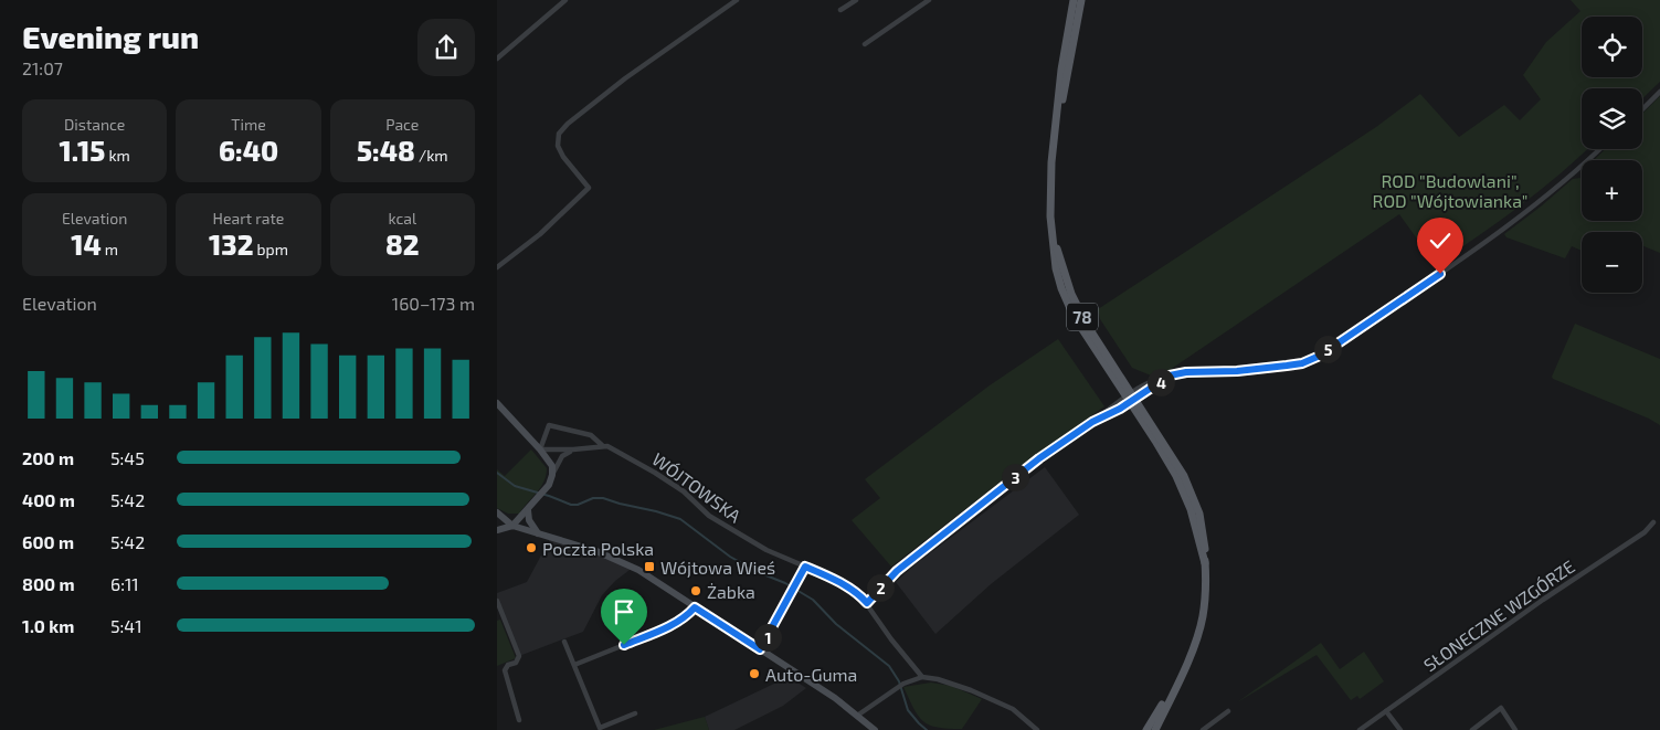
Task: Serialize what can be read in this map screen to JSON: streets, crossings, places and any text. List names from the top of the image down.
{
  "streets": {
    "main road": ["78"],
    "street": ["WÓJTOWSKA", "SŁONECZNE WZGÓRZE"]
  },
  "parks": ["ROD \"Budowlani\", ROD \"Wójtowianka\""],
  "places": {
    "other": ["Poczta Polska", "Żabka", "Auto-Guma"],
    "transit": ["Wójtowa Wieś"]
  },
  "page": {
    "heading": ["Evening run", "21:07"],
    "map_buttons": ["+", "−"],
    "stats": [
      ["Distance", "1.15 km"],
      ["Time", "6:40"],
      ["Pace", "5:48 /km"],
      ["Elevation", "14 m"],
      ["Heart rate", "132 bpm"],
      ["kcal", "82"]
    ],
    "chart": ["Elevation", "160–173 m"],
    "pins": [
      "5",
      "4",
      "3",
      "2",
      "1"
    ],
    "list": [
      {
        "name": "200 m",
        "note": "5:45"
      },
      {
        "name": "400 m",
        "note": "5:42"
      },
      {
        "name": "600 m",
        "note": "5:42"
      },
      {
        "name": "800 m",
        "note": "6:11"
      },
      {
        "name": "1.0 km",
        "note": "5:41"
      }
    ]
  }
}
